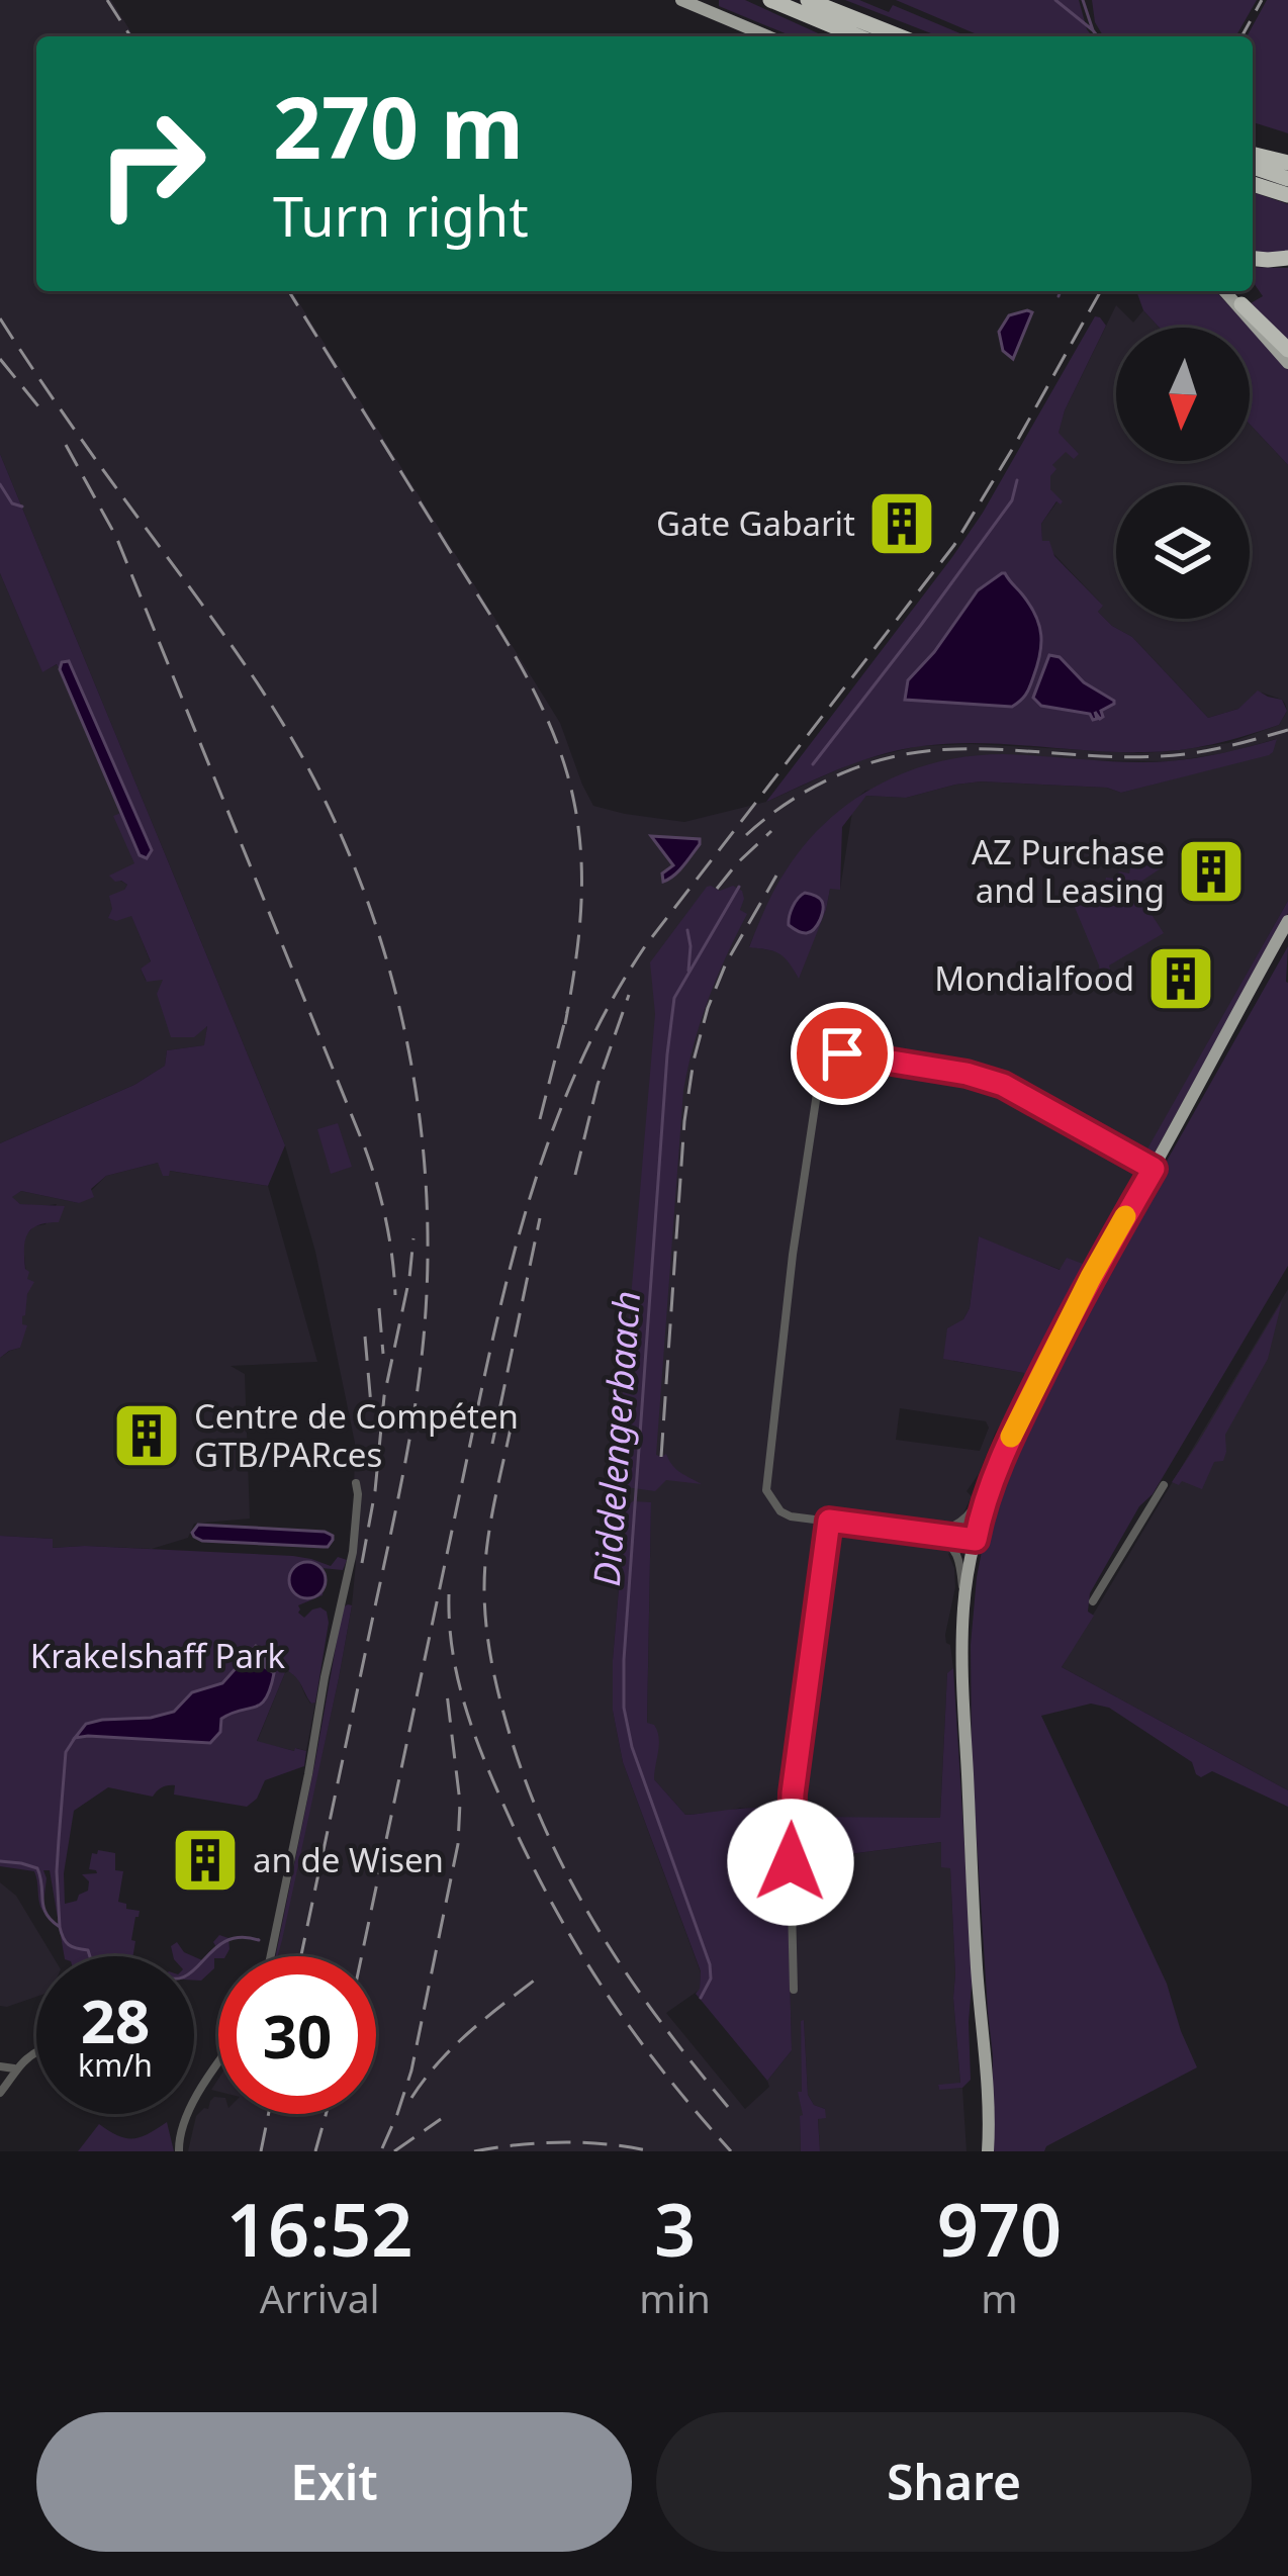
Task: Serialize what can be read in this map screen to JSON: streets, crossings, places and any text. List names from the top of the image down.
{
  "water": ["Diddelengerbaach"],
  "parks": ["Krakelshaff Park"],
  "places": {
    "building": [
      "Gate Gabarit",
      "AZ Purchase and Leasing",
      "Mondialfood",
      "Centre de Compéten GTB/PARces",
      "an de Wisen"
    ]
  },
  "north": "bottom",
  "page": {
    "turn": ["270 m", "Turn right"],
    "speed": "28 km/h",
    "limit": "30",
    "eta": [
      "16:52",
      "Arrival",
      "3",
      "min",
      "970",
      "m"
    ],
    "buttons": ["Exit", "Share"]
  }
}
